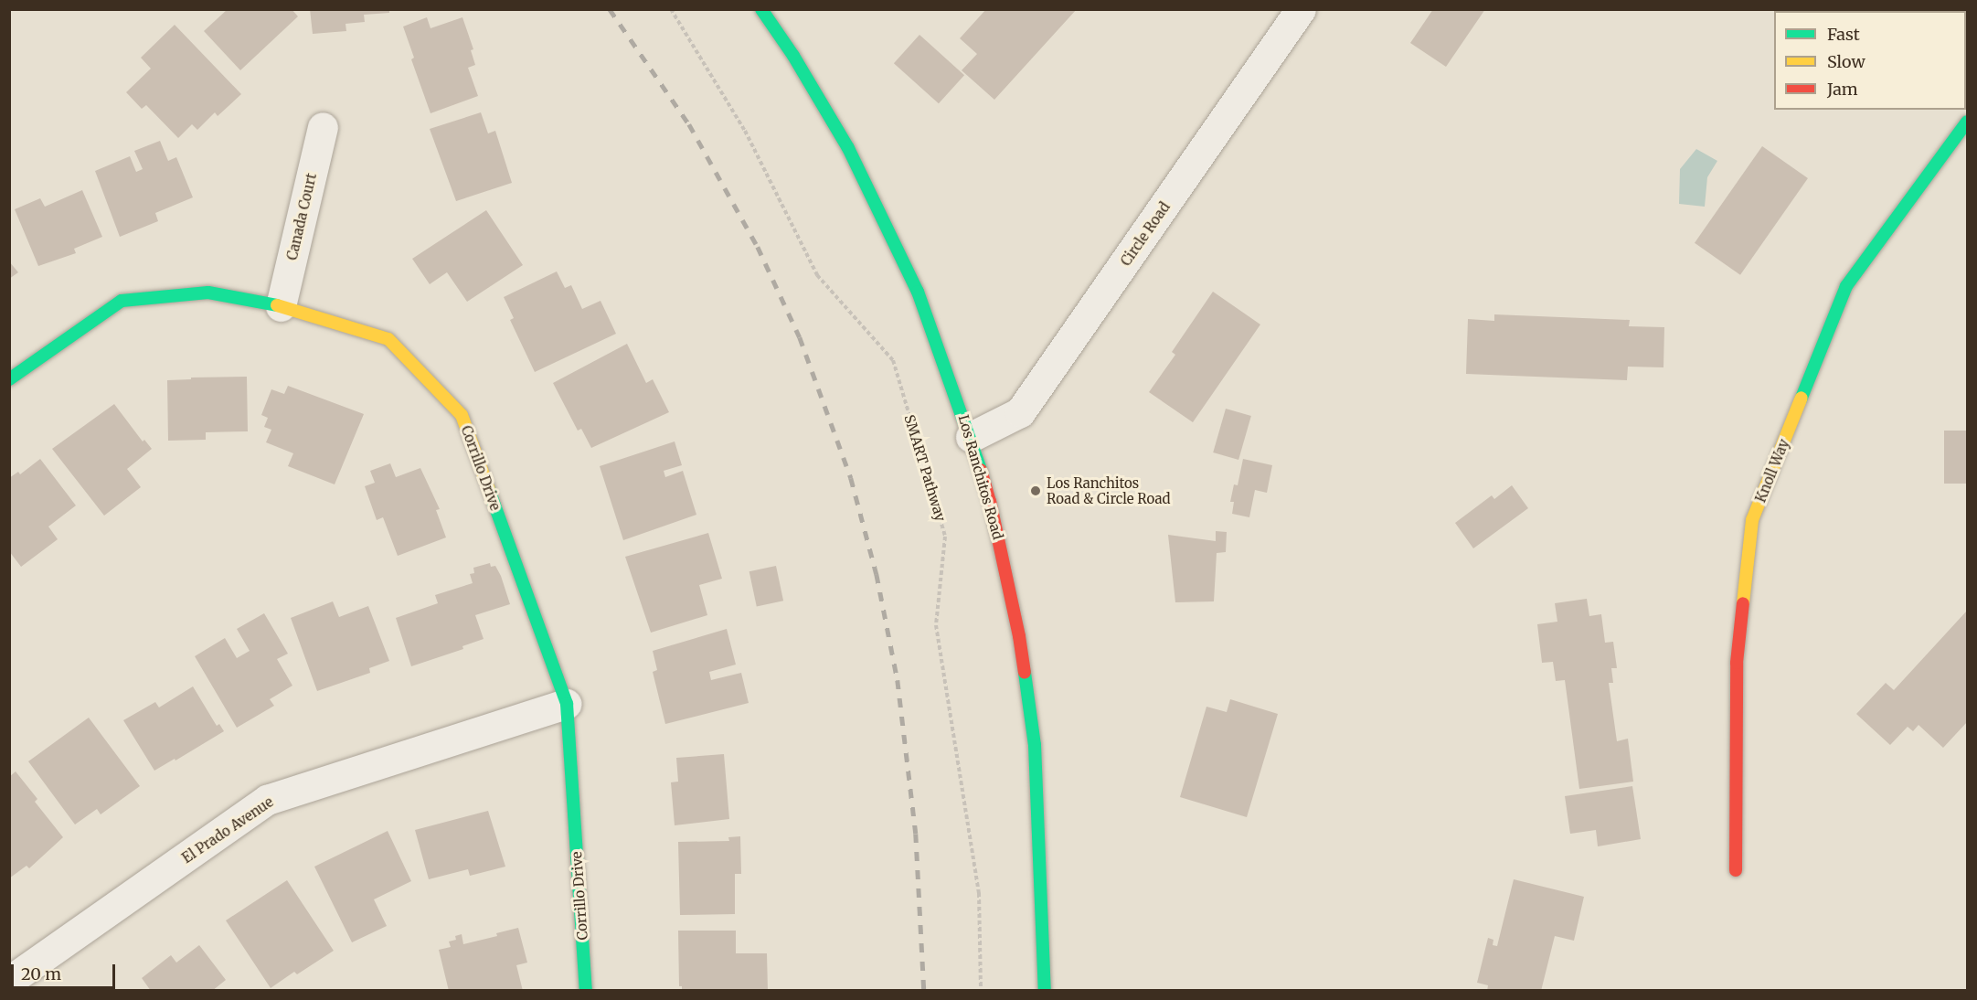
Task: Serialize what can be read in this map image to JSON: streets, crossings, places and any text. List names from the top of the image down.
{
  "streets": {
    "street": [
      "Canada Court",
      "Circle Road",
      "Corrillo Drive",
      "Knoll Way",
      "Los Ranchitos Road",
      "El Prado Avenue"
    ],
    "path": ["SMART Pathway"]
  },
  "crossings": [
    ["Canada Court", "Corrillo Drive"],
    ["Circle Road", "Los Ranchitos Road"],
    ["Corrillo Drive", "El Prado Avenue"]
  ],
  "places": ["Los Ranchitos Road & Circle Road"],
  "legend": ["Fast", "Slow", "Jam"],
  "scale_bar": "20 m"
}
